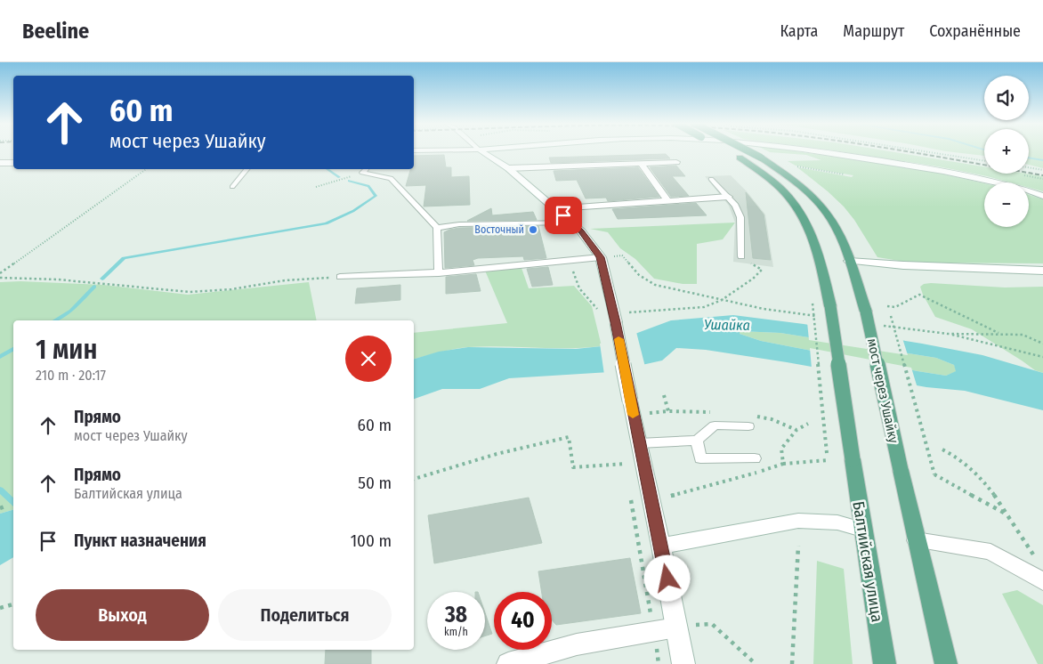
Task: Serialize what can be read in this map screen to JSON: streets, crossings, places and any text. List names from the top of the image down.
{
  "streets": {
    "main road": ["мост через Ушайку", "Балтийская улица"]
  },
  "water": ["Ушайка"],
  "places": ["Восточный"],
  "page": {
    "header": "Beeline",
    "nav": ["Карта", "Маршрут", "Сохранённые"],
    "map_buttons": ["+", "−"],
    "turn": ["60 m", "мост через Ушайку"],
    "heading": ["1 мин", "210 m · 20:17"],
    "list": [
      {
        "name": "Прямо",
        "note": "мост через Ушайку",
        "value": "60 m"
      },
      {
        "name": "Прямо",
        "note": "Балтийская улица",
        "value": "50 m"
      },
      {
        "name": "Пункт назначения",
        "value": "100 m"
      }
    ],
    "buttons": ["Выход", "Поделиться"],
    "speed": "38 km/h",
    "limit": "40"
  }
}
